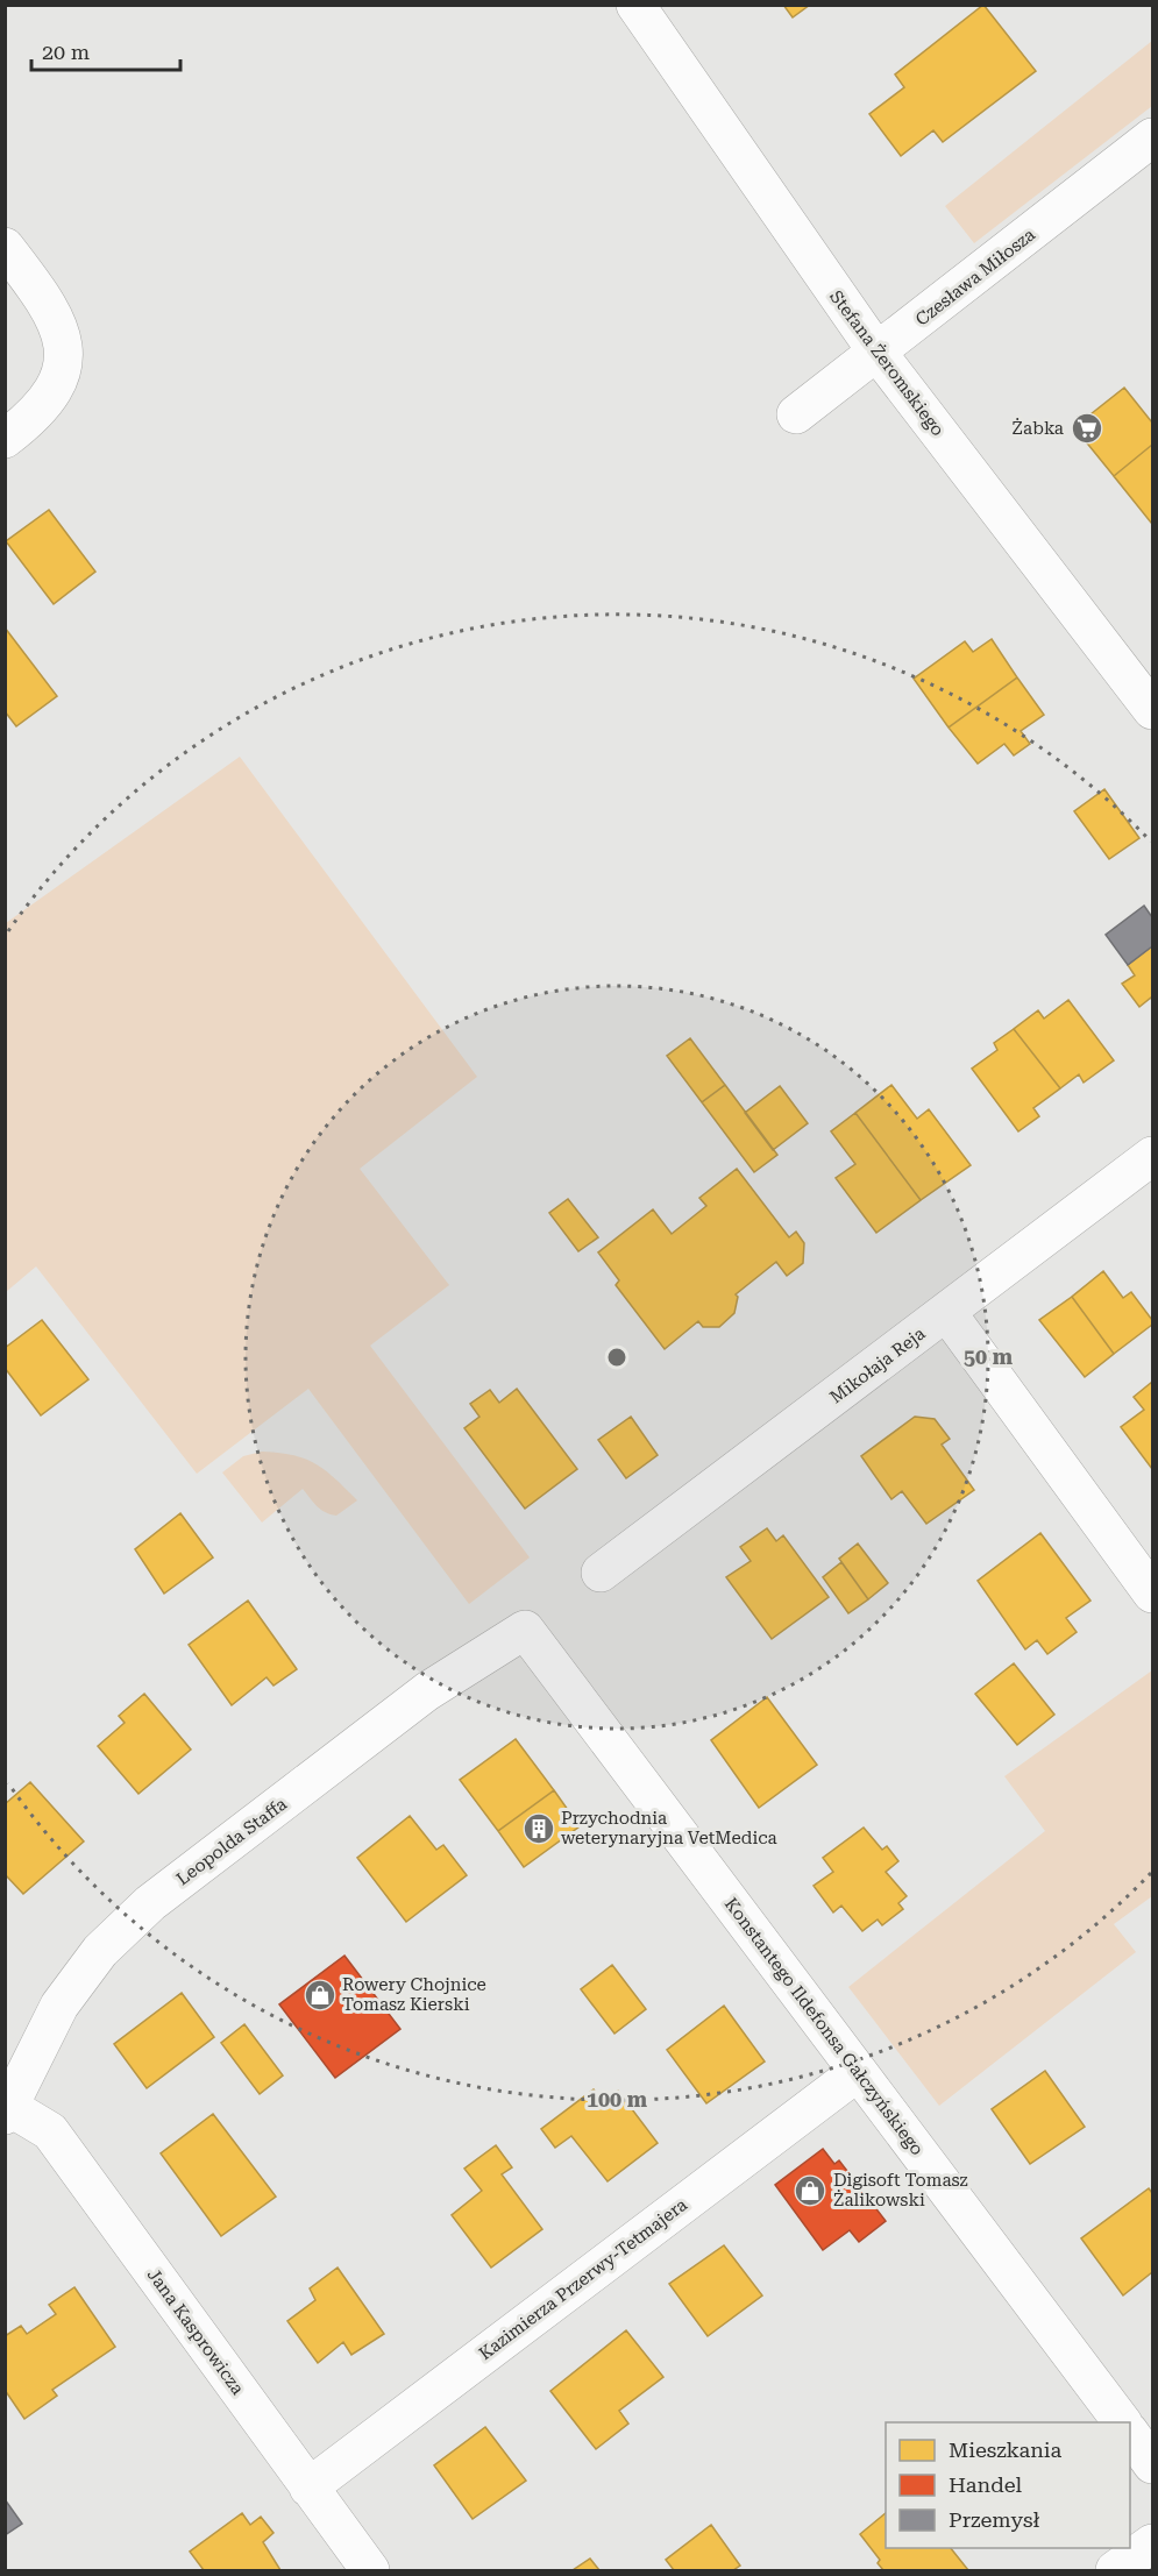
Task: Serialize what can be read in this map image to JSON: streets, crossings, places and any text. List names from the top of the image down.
{
  "streets": {
    "street": [
      "Czesława Miłosza",
      "Stefana Żeromskiego",
      "Mikołaja Reja",
      "Leopolda Staffa",
      "Konstantego Ildefonsa Gałczyńskiego",
      "Kazimierza Przerwy-Tetmajera",
      "Jana Kasprowicza"
    ]
  },
  "crossings": [
    ["Czesława Miłosza", "Stefana Żeromskiego"],
    ["Leopolda Staffa", "Konstantego Ildefonsa Gałczyńskiego"],
    ["Leopolda Staffa", "Jana Kasprowicza"],
    ["Konstantego Ildefonsa Gałczyńskiego", "Kazimierza Przerwy-Tetmajera"],
    ["Kazimierza Przerwy-Tetmajera", "Jana Kasprowicza"]
  ],
  "places": {
    "supermarket": ["Żabka"],
    "building": ["Przychodnia weterynaryjna VetMedica"],
    "shop": ["Rowery Chojnice Tomasz Kierski", "Digisoft Tomasz Żalikowski"]
  },
  "legend": ["Mieszkania", "Handel", "Przemysł"],
  "scale_bar": "20 m",
  "rings": ["50 m", "100 m"]
}
